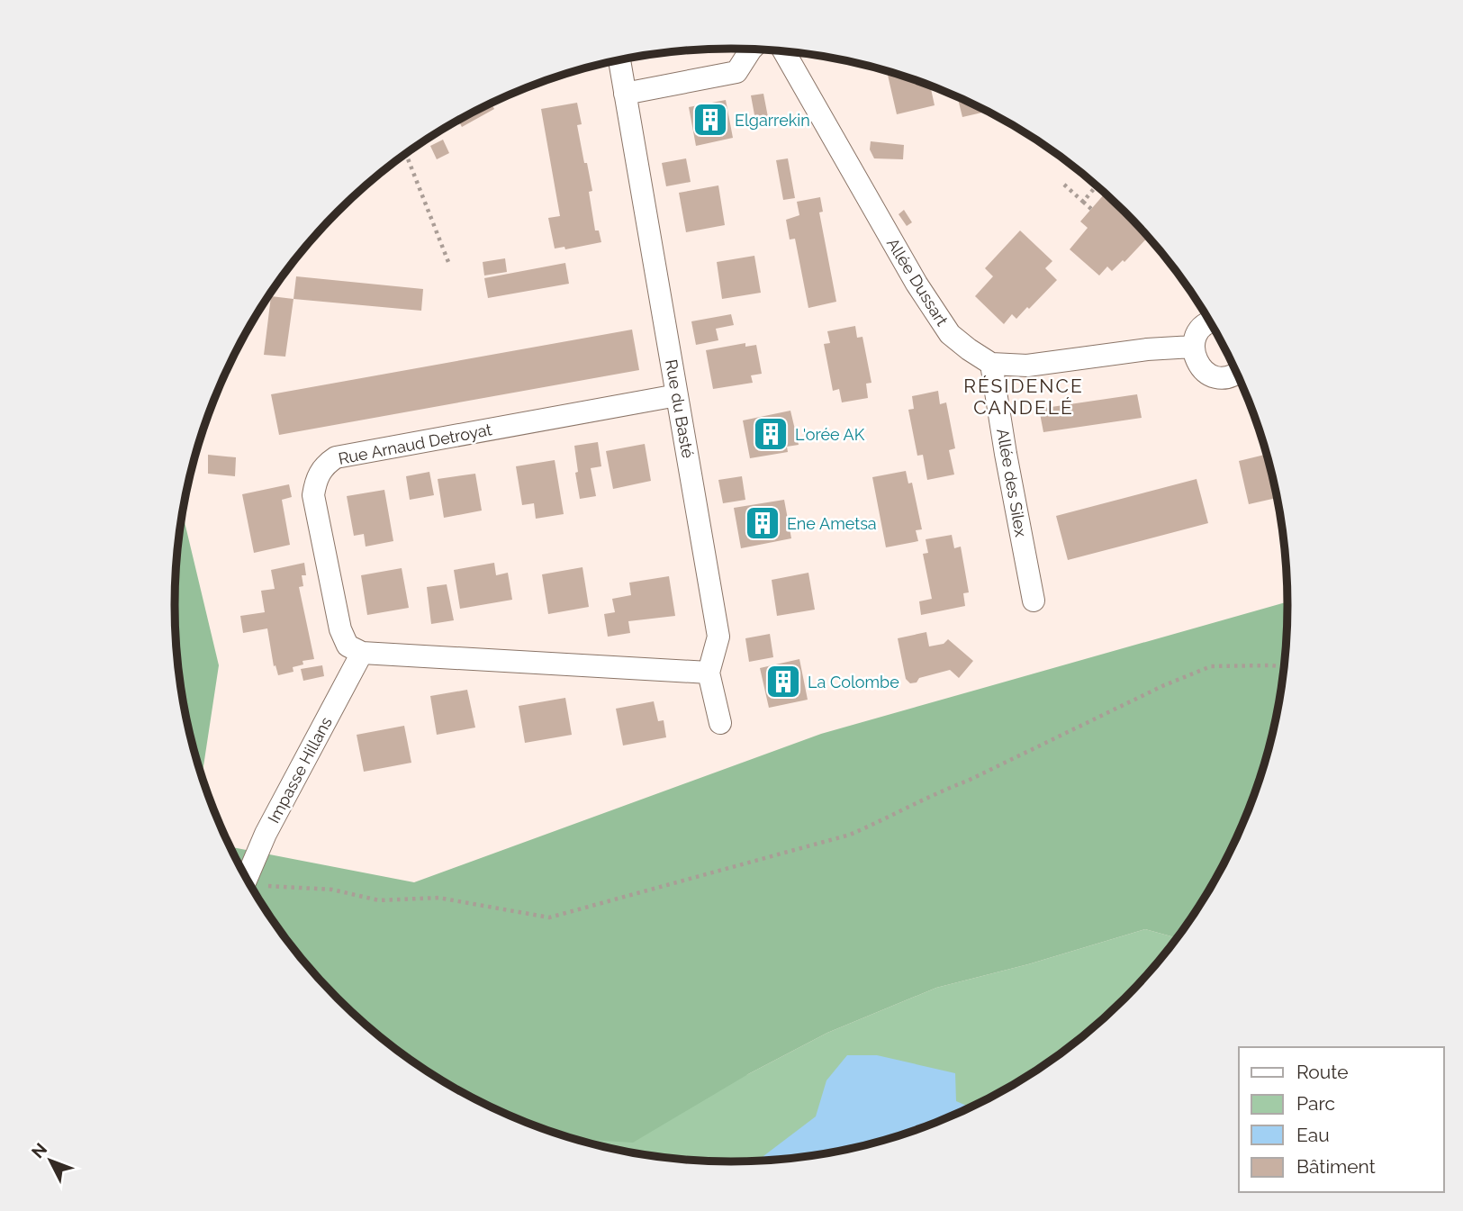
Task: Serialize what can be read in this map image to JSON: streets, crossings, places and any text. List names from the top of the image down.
{
  "streets": {
    "street": [
      "Allée Dussart",
      "Rue du Basté",
      "Rue Arnaud Detroyat",
      "Allée des Silex",
      "Impasse Hillans"
    ]
  },
  "crossings": [
    ["Allée Dussart", "Allée des Silex"],
    ["Rue du Basté", "Rue Arnaud Detroyat"],
    ["Rue Arnaud Detroyat", "Impasse Hillans"]
  ],
  "districts": ["RÉSIDENCE CANDELÉ"],
  "places": {
    "building": [
      "Elgarrekin",
      "L'orée AK",
      "Ene Ametsa",
      "La Colombe"
    ]
  },
  "legend": [
    "Route",
    "Parc",
    "Eau",
    "Bâtiment"
  ],
  "north": "top left"
}
